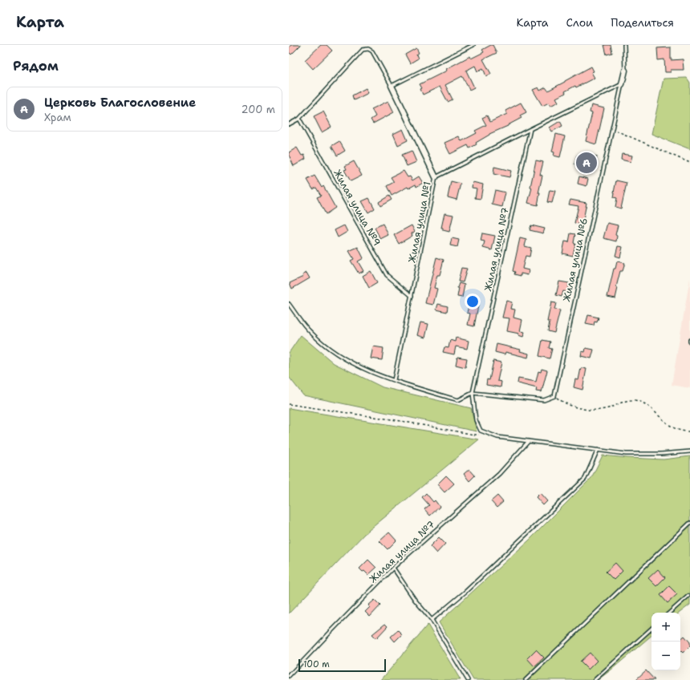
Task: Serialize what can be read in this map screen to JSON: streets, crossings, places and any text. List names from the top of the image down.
{
  "streets": {
    "street": ["Жилая улица №6"],
    "lane": ["Жилая улица №9", "Жилая улица №1", "Жилая улица №7"]
  },
  "crossings": [
    ["Жилая улица №9", "Жилая улица №1"],
    ["Жилая улица №1", "Жилая улица №7"],
    ["Жилая улица №1", "Жилая улица №6"]
  ],
  "scale_bar": "100 m",
  "page": {
    "header": "Карта",
    "nav": ["Карта", "Слои", "Поделиться"],
    "heading": "Рядом",
    "list": [
      {
        "mark": "A",
        "name": "Церковь Благословение",
        "note": "Храм",
        "value": "200 m"
      }
    ],
    "pins": "A",
    "map_buttons": ["+", "−"],
    "scale": "100 m"
  }
}
